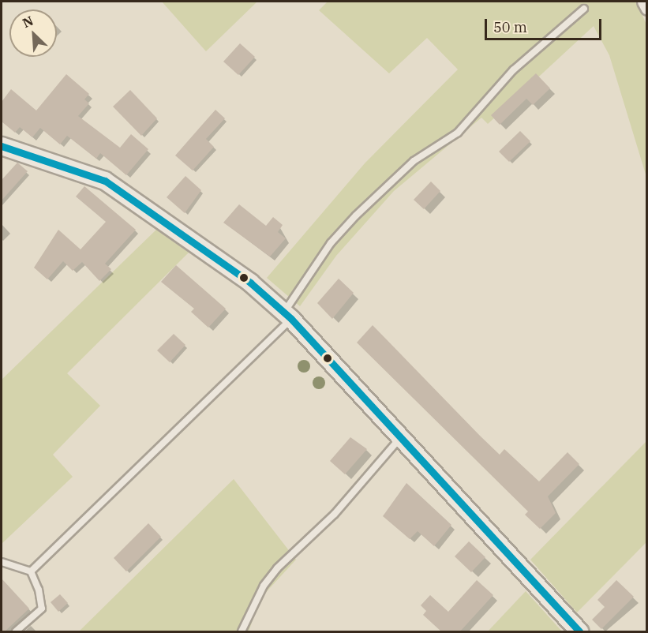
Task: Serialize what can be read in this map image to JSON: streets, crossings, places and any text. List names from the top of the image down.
{
  "scale_bar": "50 m",
  "north": "top left"
}
